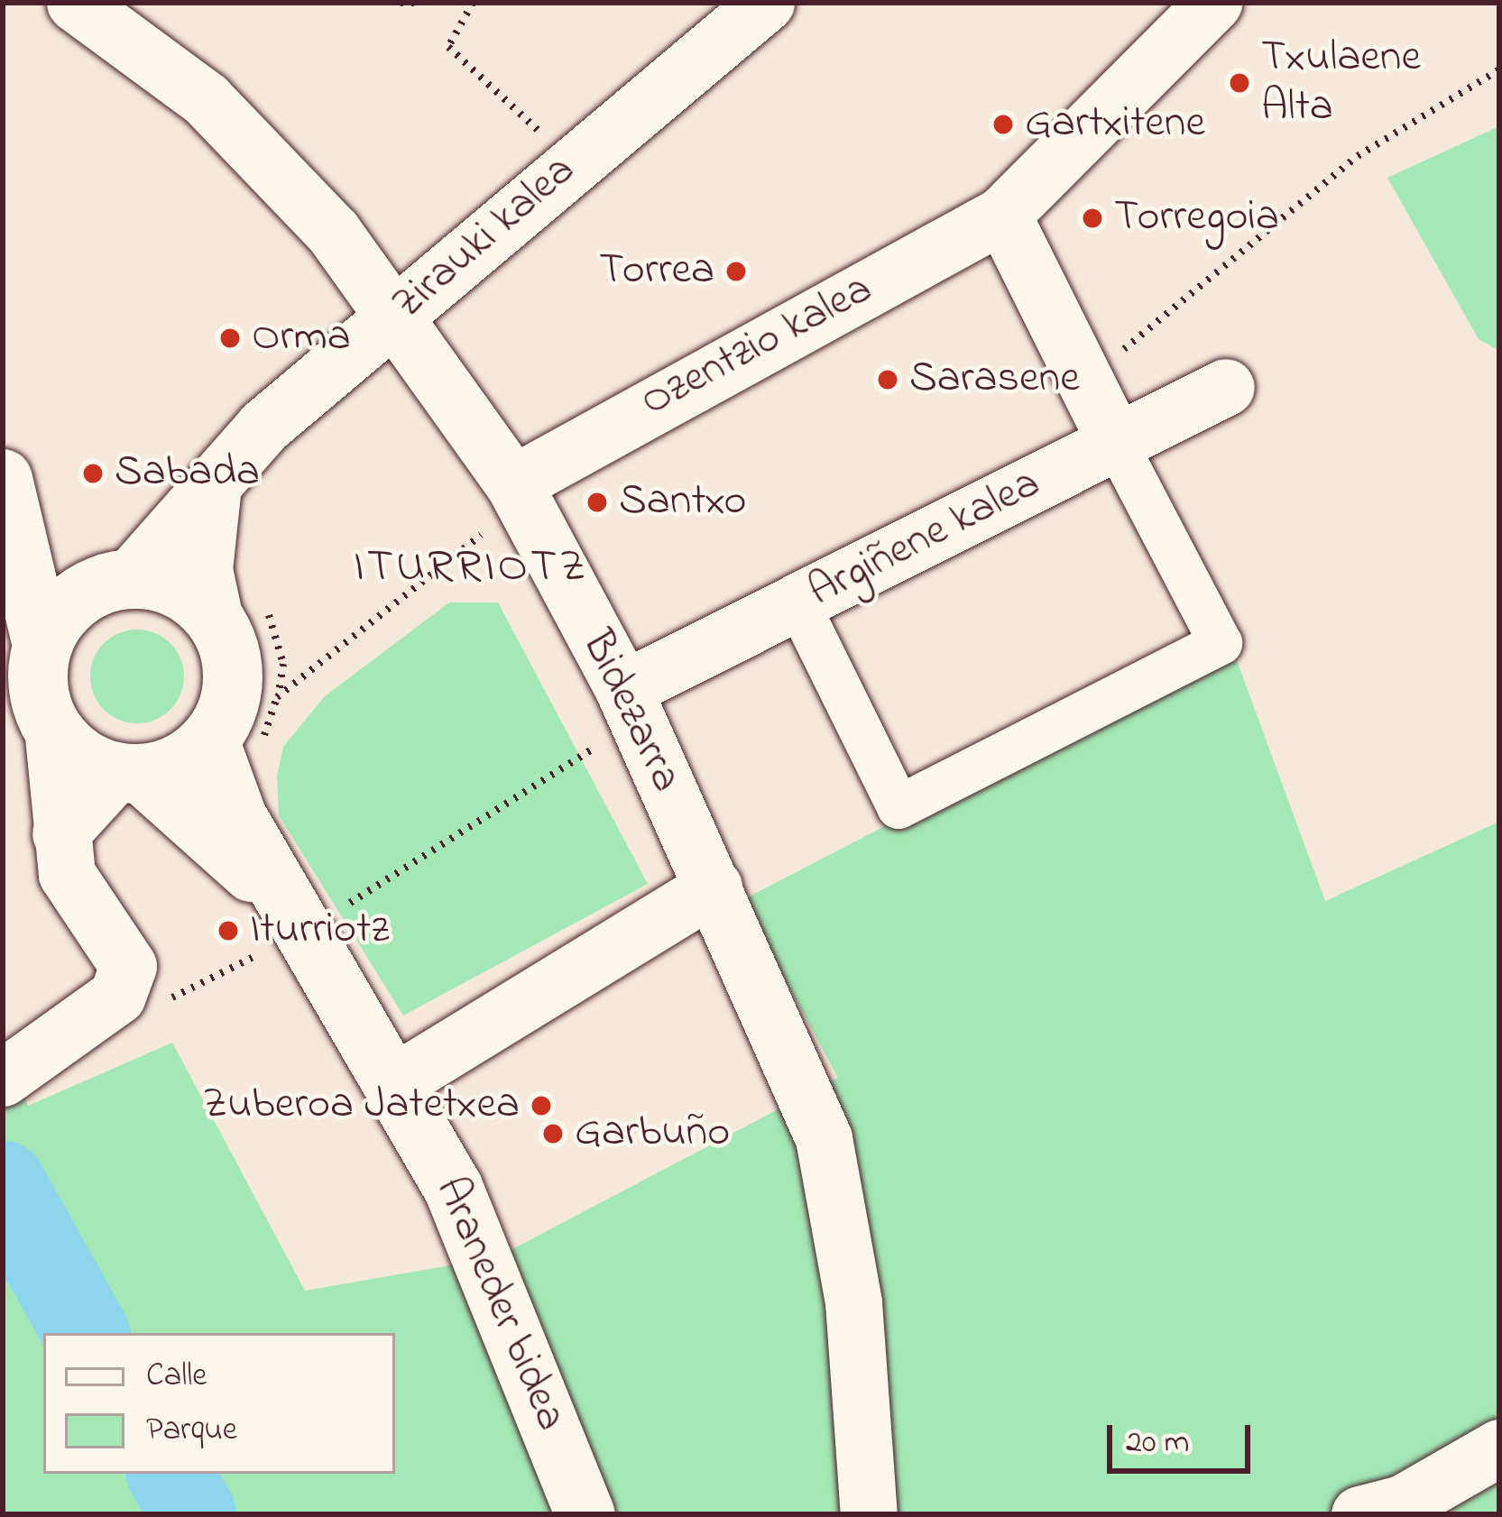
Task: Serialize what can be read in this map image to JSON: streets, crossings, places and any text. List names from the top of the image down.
{
  "streets": {
    "street": [
      "Zirauki kalea",
      "Ozentzio kalea",
      "Argiñene kalea",
      "Bidezarra",
      "Araneder bidea"
    ]
  },
  "crossings": [
    ["Zirauki kalea", "Bidezarra"],
    ["Zirauki kalea", "Araneder bidea"],
    ["Ozentzio kalea", "Bidezarra"],
    ["Argiñene kalea", "Bidezarra"]
  ],
  "districts": ["ITURRIOTZ"],
  "places": [
    "Txulaene Alta",
    "Gartxitene",
    "Torregoia",
    "Torrea",
    "Orma",
    "Sarasene",
    "Sabada",
    "Santxo",
    "Iturriotz",
    "Zuberoa Jatetxea",
    "Garbuño"
  ],
  "legend": ["Calle", "Parque"],
  "scale_bar": "20 m"
}
